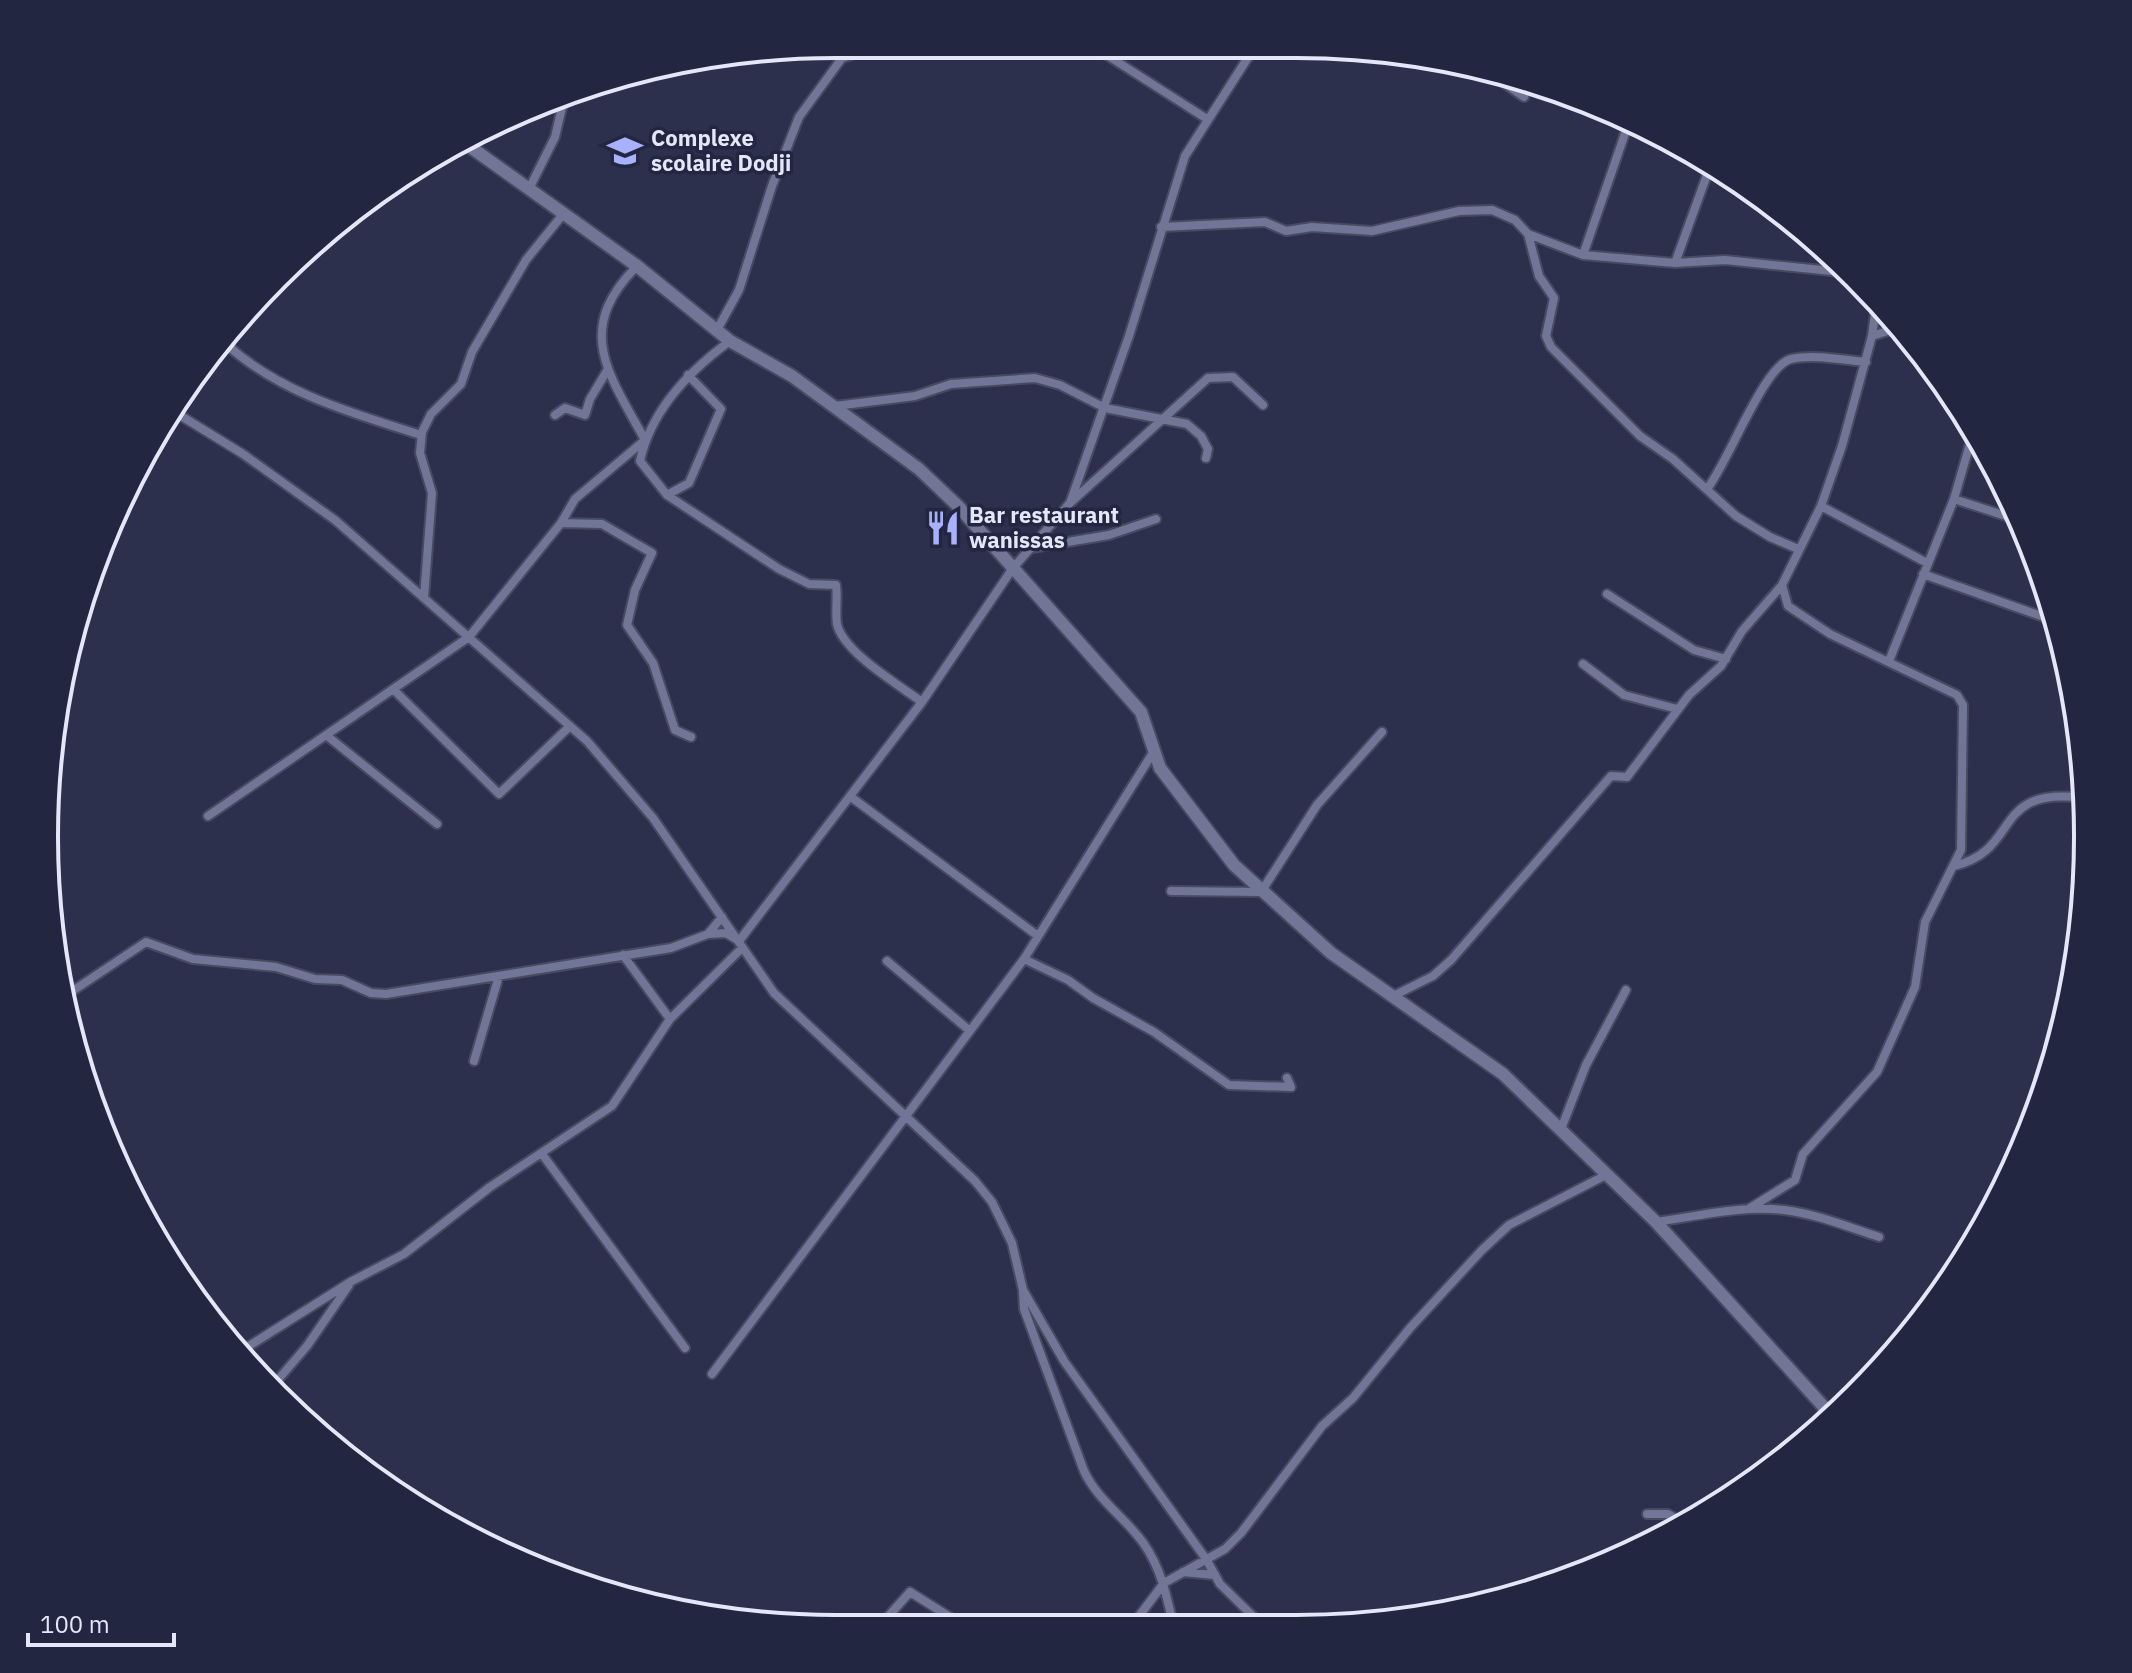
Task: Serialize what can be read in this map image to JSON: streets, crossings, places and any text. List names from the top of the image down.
{
  "places": {
    "school or university": ["Complexe scolaire Dodji"],
    "restaurant": ["Bar restaurant wanissas"]
  },
  "scale_bar": "100 m"
}
